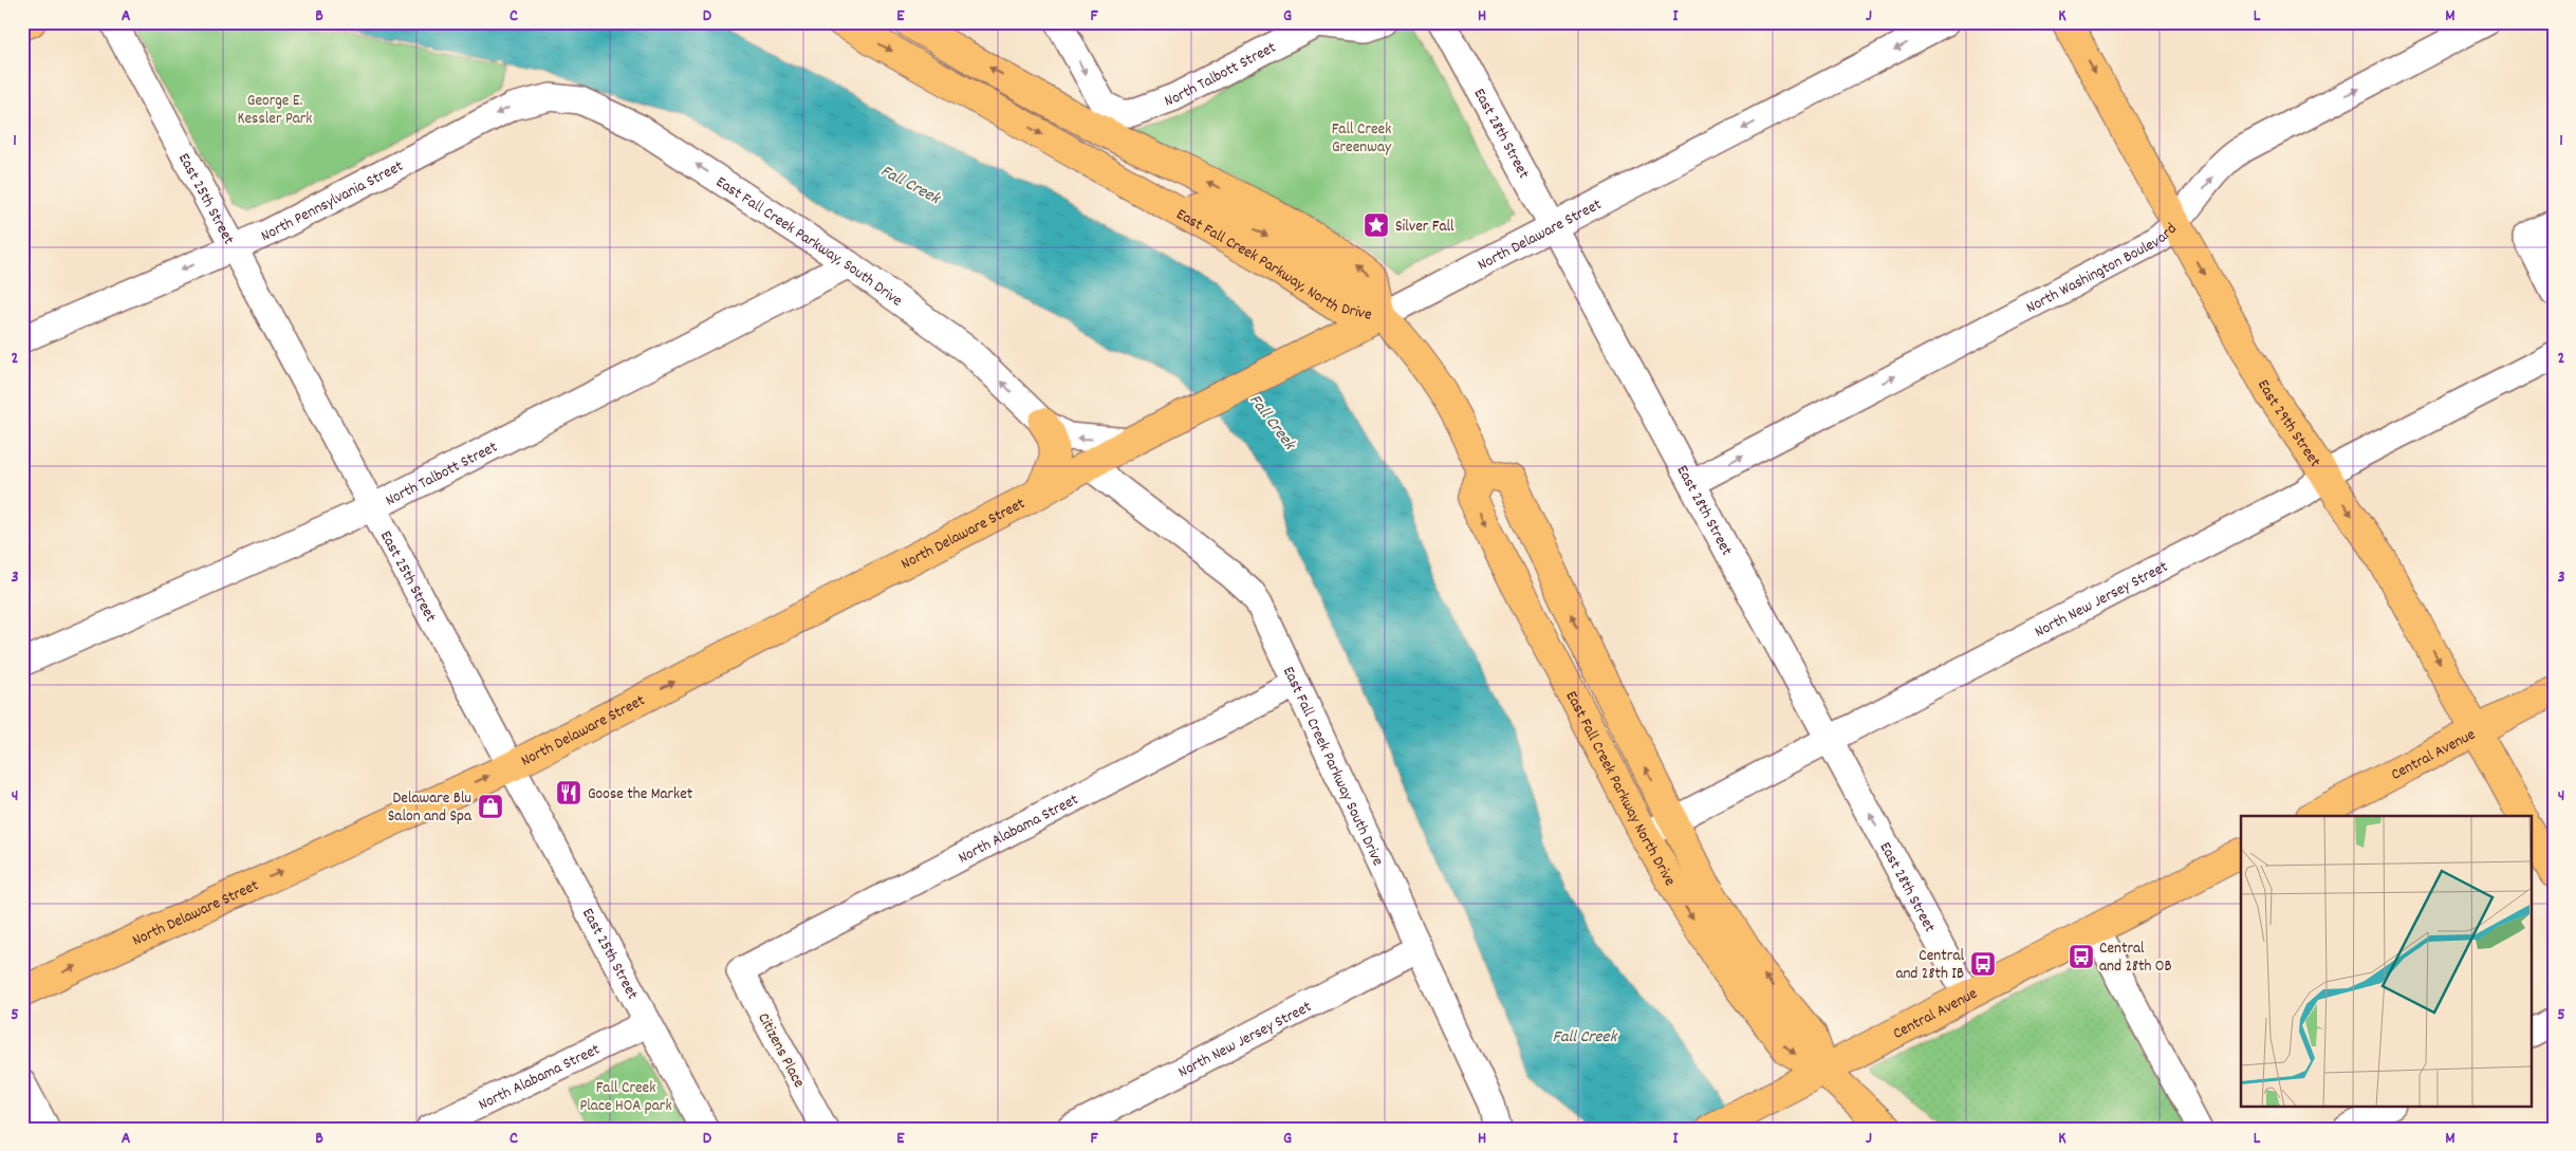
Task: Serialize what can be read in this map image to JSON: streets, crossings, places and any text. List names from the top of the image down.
{
  "streets": {
    "main road": [
      "North Delaware Street",
      "East Fall Creek Parkway, North Drive",
      "East 29th Street",
      "Central Avenue",
      "East Fall Creek Parkway North Drive"
    ],
    "street": [
      "North Talbott Street",
      "East 28th Street",
      "East 25th Street",
      "North Pennsylvania Street",
      "East Fall Creek Parkway, South Drive",
      "North Washington Boulevard",
      "North New Jersey Street",
      "East Fall Creek Parkway South Drive",
      "North Alabama Street",
      "Citizens Place"
    ]
  },
  "crossings": [
    ["North Talbott Street", "East 25th Street"],
    ["North Talbott Street", "East Fall Creek Parkway, South Drive"],
    ["East 28th Street", "North Delaware Street"],
    ["East 28th Street", "North Washington Boulevard"],
    ["East 28th Street", "North New Jersey Street"],
    ["East 28th Street", "Central Avenue"],
    ["East 25th Street", "North Pennsylvania Street"],
    ["East 25th Street", "North Delaware Street"],
    ["East 25th Street", "North Alabama Street"],
    ["North Pennsylvania Street", "East Fall Creek Parkway, South Drive"],
    ["North Delaware Street", "East Fall Creek Parkway, North Drive"],
    ["North Delaware Street", "East Fall Creek Parkway South Drive"],
    ["North Washington Boulevard", "East 29th Street"],
    ["East 29th Street", "North New Jersey Street"],
    ["East 29th Street", "Central Avenue"],
    ["North New Jersey Street", "East Fall Creek Parkway South Drive"],
    ["North New Jersey Street", "East Fall Creek Parkway North Drive"],
    ["Central Avenue", "East Fall Creek Parkway North Drive"],
    ["East Fall Creek Parkway South Drive", "North Alabama Street"],
    ["North Alabama Street", "Citizens Place"]
  ],
  "one_way": [
    "North Pennsylvania Street",
    "East Fall Creek Parkway, South Drive",
    "North Washington Boulevard",
    "East 29th Street"
  ],
  "water": ["Fall Creek"],
  "parks": ["George E. Kessler Park", "Fall Creek Greenway", "Fall Creek Place HOA park"],
  "places": {
    "place": ["Silver Fall"],
    "restaurant": ["Goose the Market"],
    "shop": ["Delaware Blu Salon and Spa"],
    "bus stop": ["Central and 28th OB", "Central and 28th IB"]
  },
  "grid": {
    "columns": [
      "A",
      "B",
      "C",
      "D",
      "E",
      "F",
      "G",
      "H",
      "I",
      "J",
      "K",
      "L",
      "M"
    ],
    "rows": [
      "1",
      "2",
      "3",
      "4",
      "5"
    ]
  }
}
